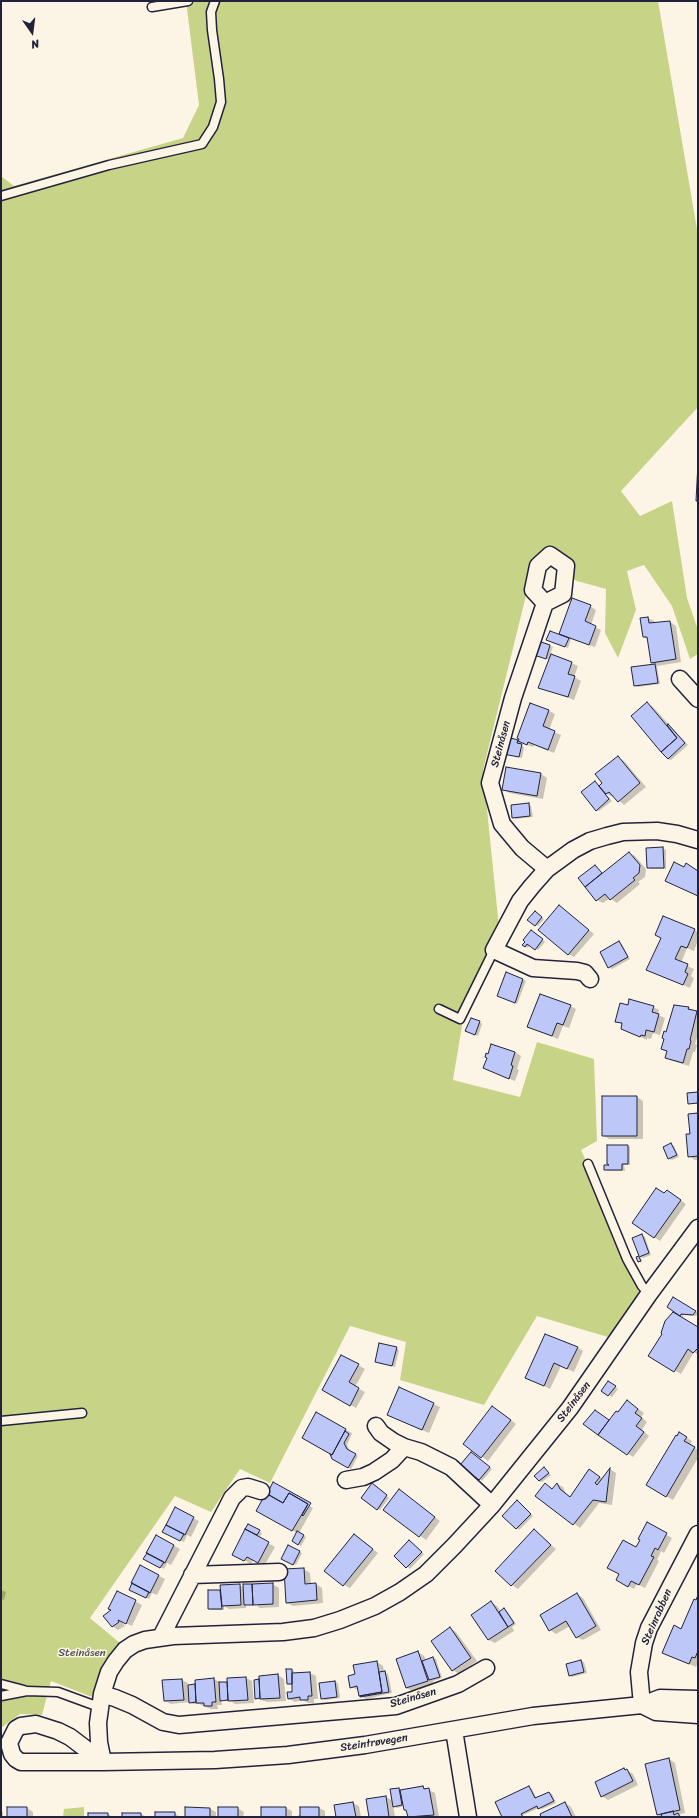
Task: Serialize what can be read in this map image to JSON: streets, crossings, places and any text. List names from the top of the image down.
{
  "streets": {
    "street": ["Steinåsen", "Steinrabben", "Steintrøvegen"]
  },
  "crossings": [
    ["Steinåsen", "Steintrøvegen"],
    ["Steinrabben", "Steintrøvegen"]
  ],
  "parks": ["Steinåsen"],
  "north": "bottom"
}
